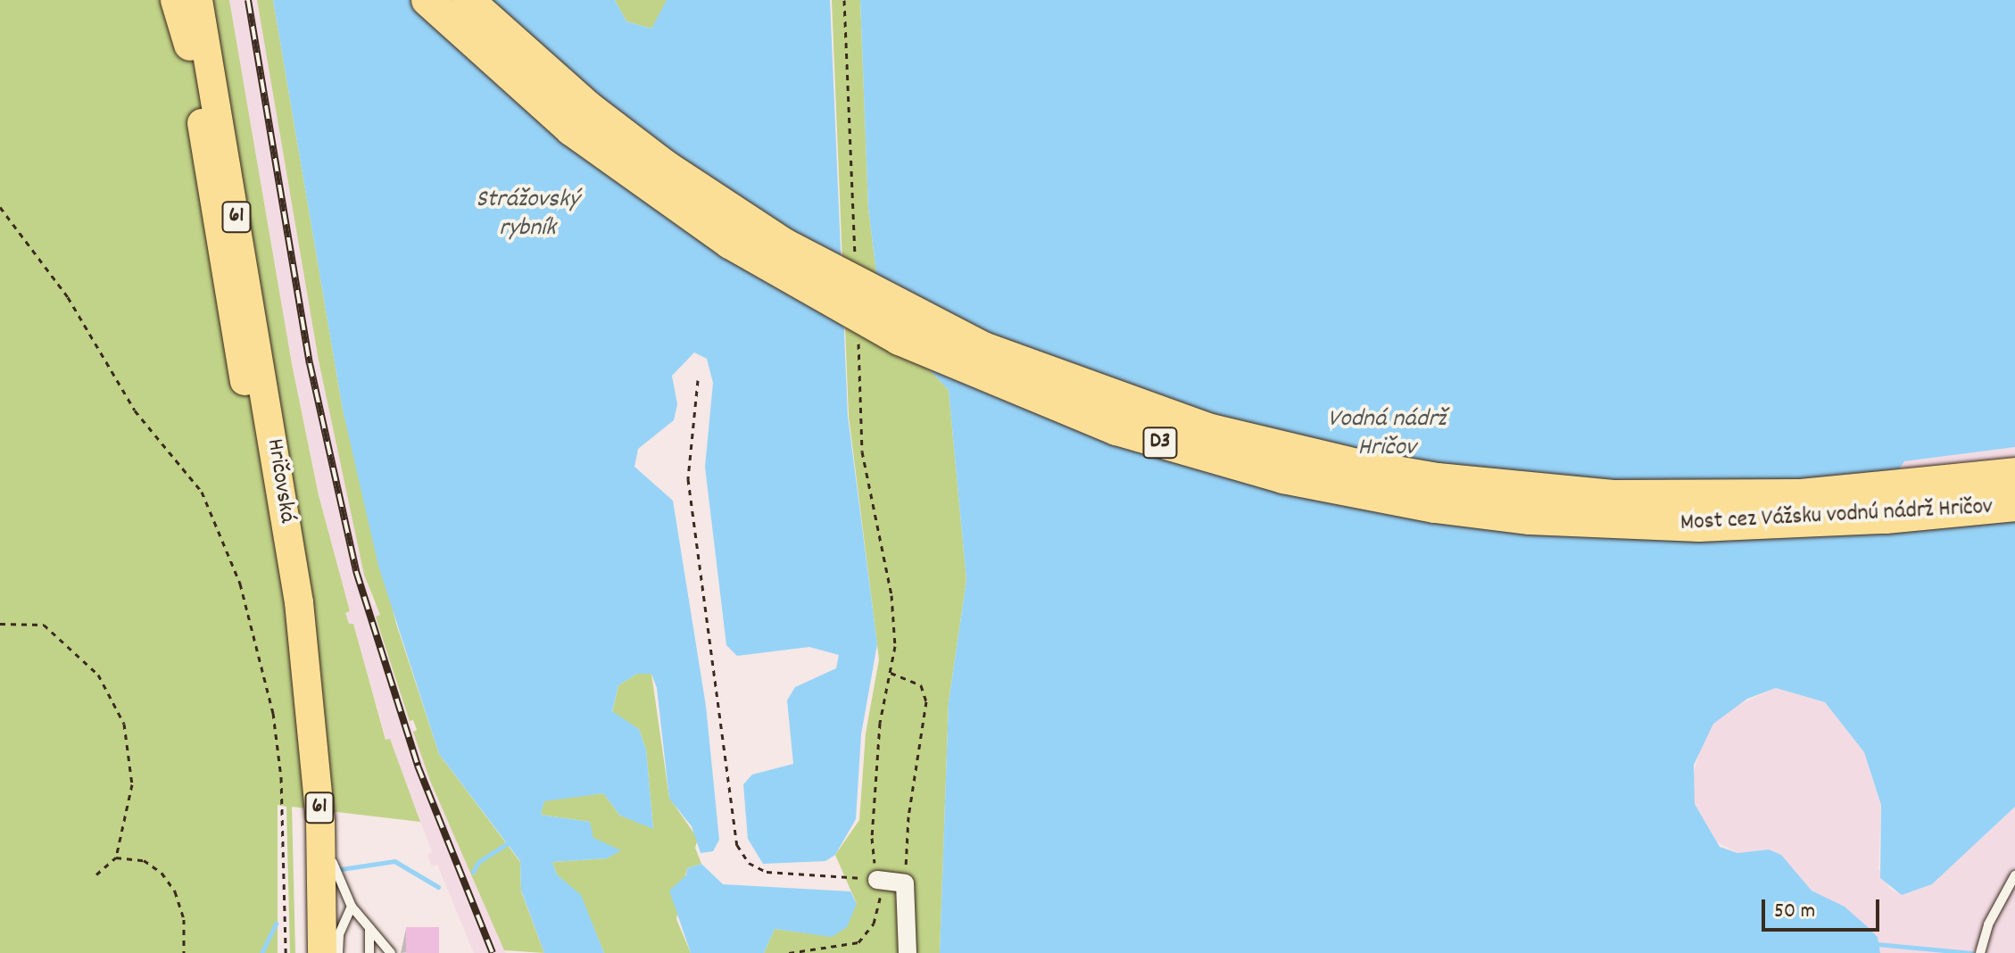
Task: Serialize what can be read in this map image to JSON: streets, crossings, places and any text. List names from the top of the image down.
{
  "streets": {
    "highway": ["D3", "Most cez Vážsku vodnú nádrž Hričov"],
    "main road": ["61", "Hričovská"]
  },
  "water": ["Strážovský rybník", "Vodná nádrž Hričov"],
  "scale_bar": "50 m"
}
